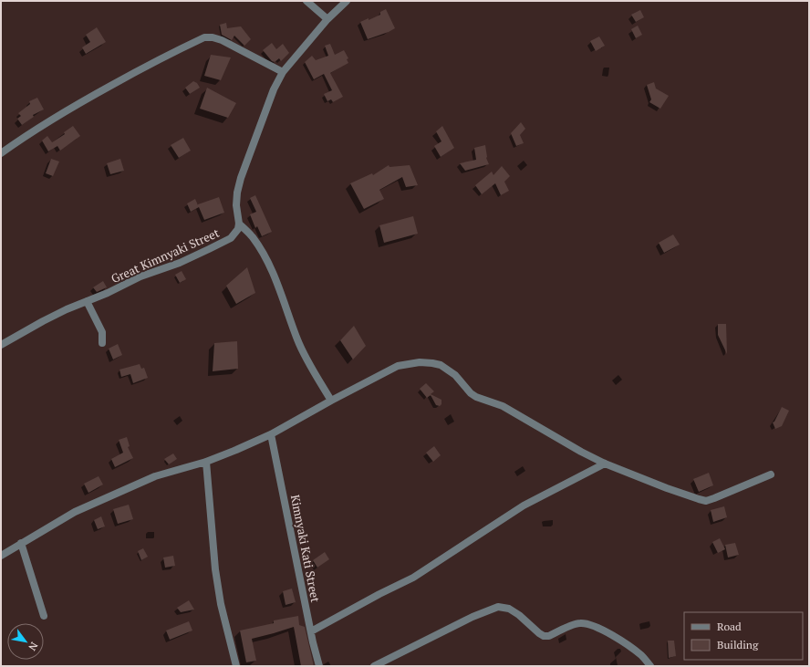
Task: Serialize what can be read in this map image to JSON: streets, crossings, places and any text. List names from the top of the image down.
{
  "streets": {
    "street": ["Great Kimnyaki Street", "Kimnyaki Kati Street"]
  },
  "legend": ["Road", "Building"],
  "north": "bottom right"
}
